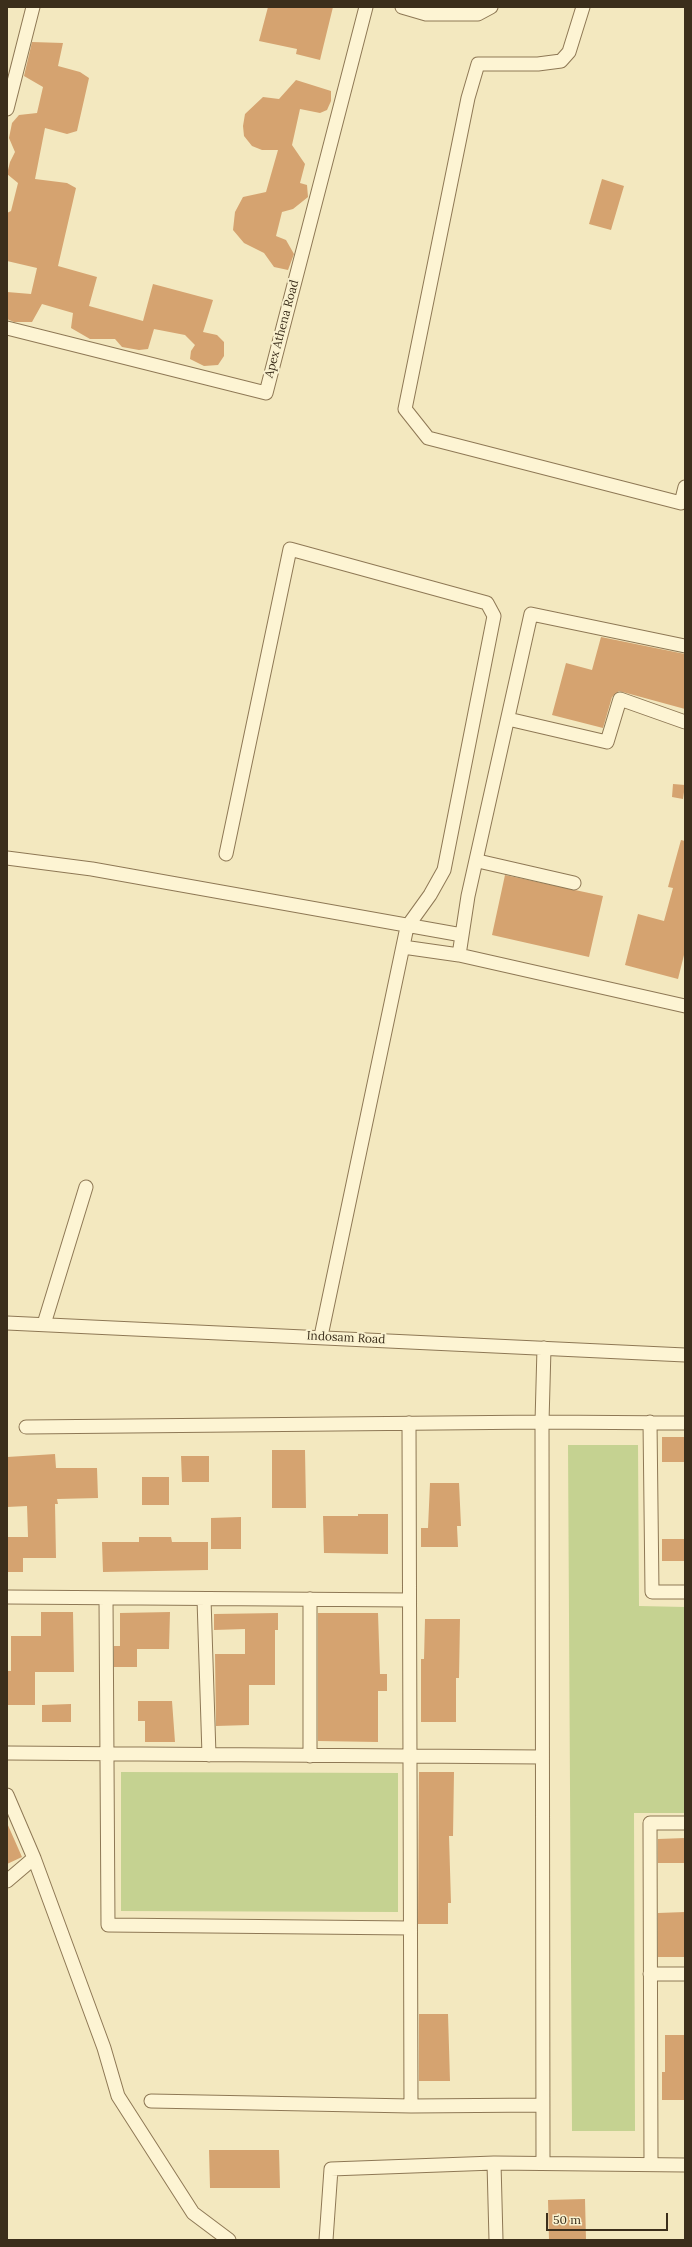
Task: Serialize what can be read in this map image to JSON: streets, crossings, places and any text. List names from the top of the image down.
{
  "streets": {
    "street": ["Apex Athena Road", "Indosam Road"]
  },
  "scale_bar": "50 m"
}
